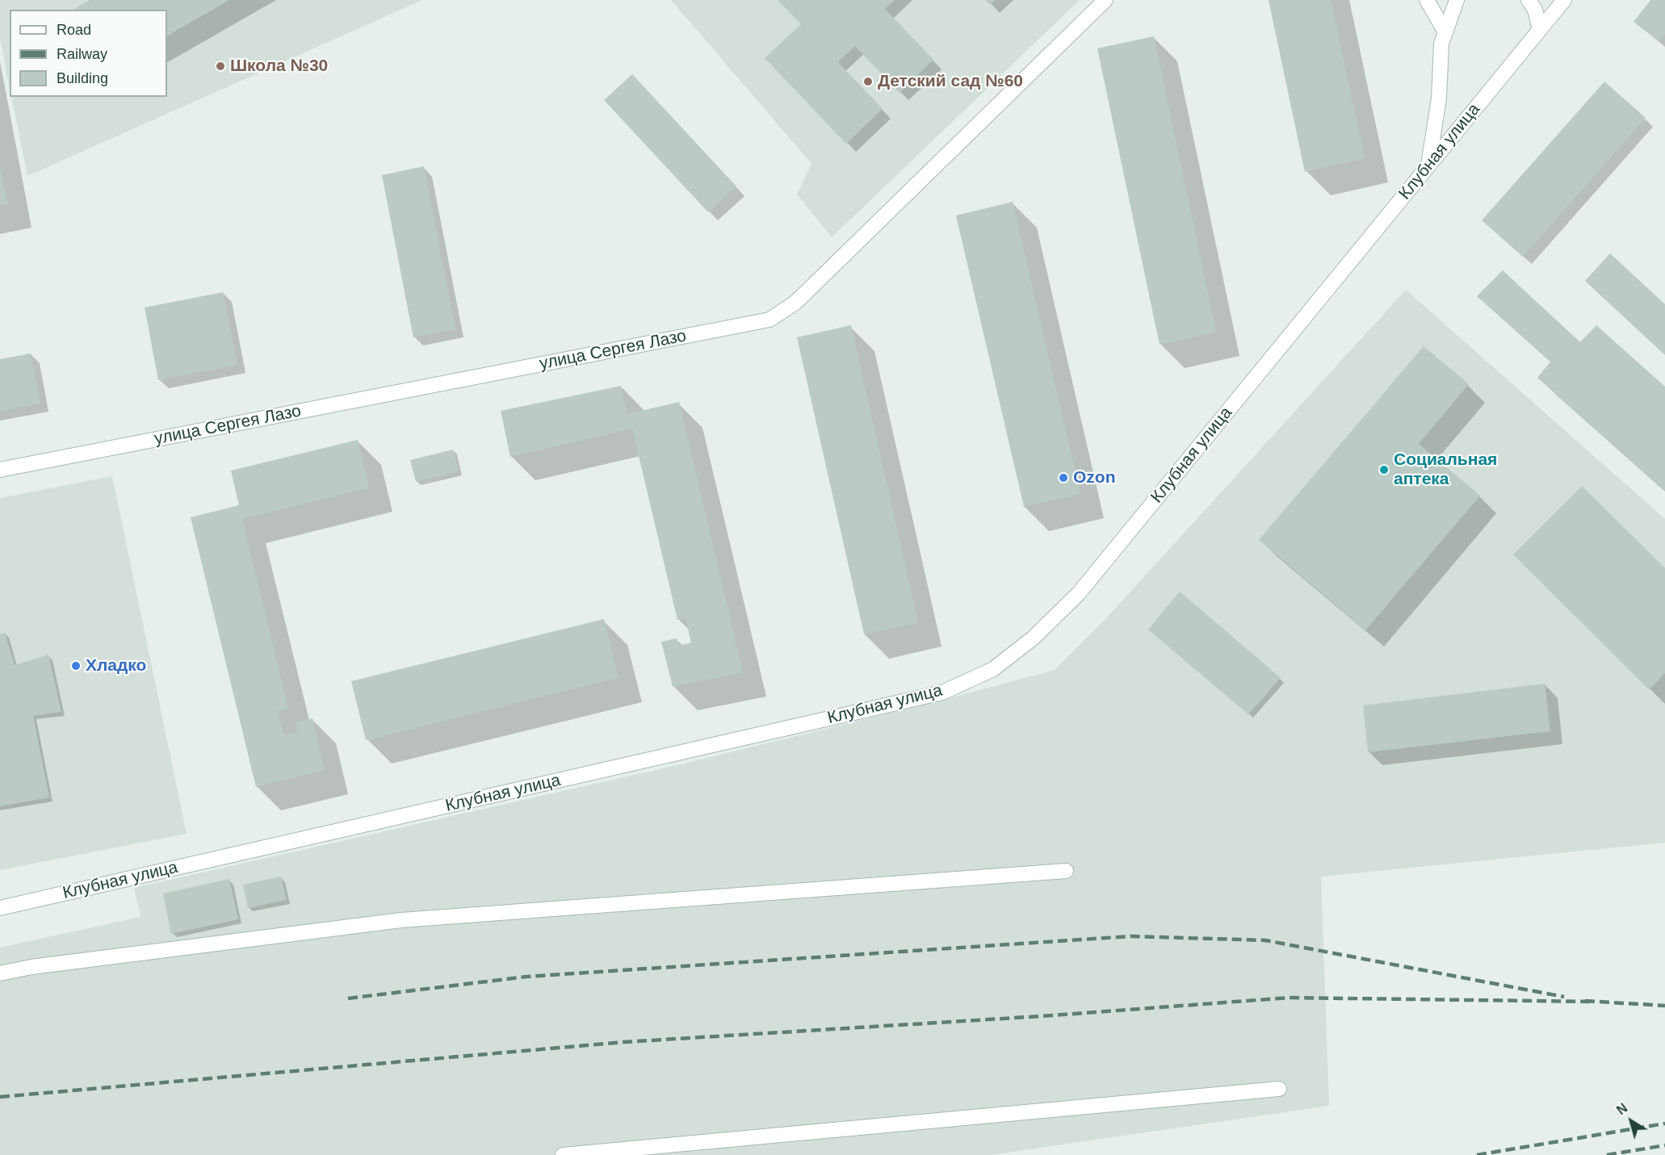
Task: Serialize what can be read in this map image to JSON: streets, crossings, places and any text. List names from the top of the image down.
{
  "streets": {
    "street": ["Клубная улица", "улица Сергея Лазо"]
  },
  "places": [
    "Школа №30",
    "Детский сад №60",
    "Социальная аптека",
    "Ozon",
    "Хладко"
  ],
  "legend": ["Road", "Railway", "Building"],
  "north": "top left"
}
